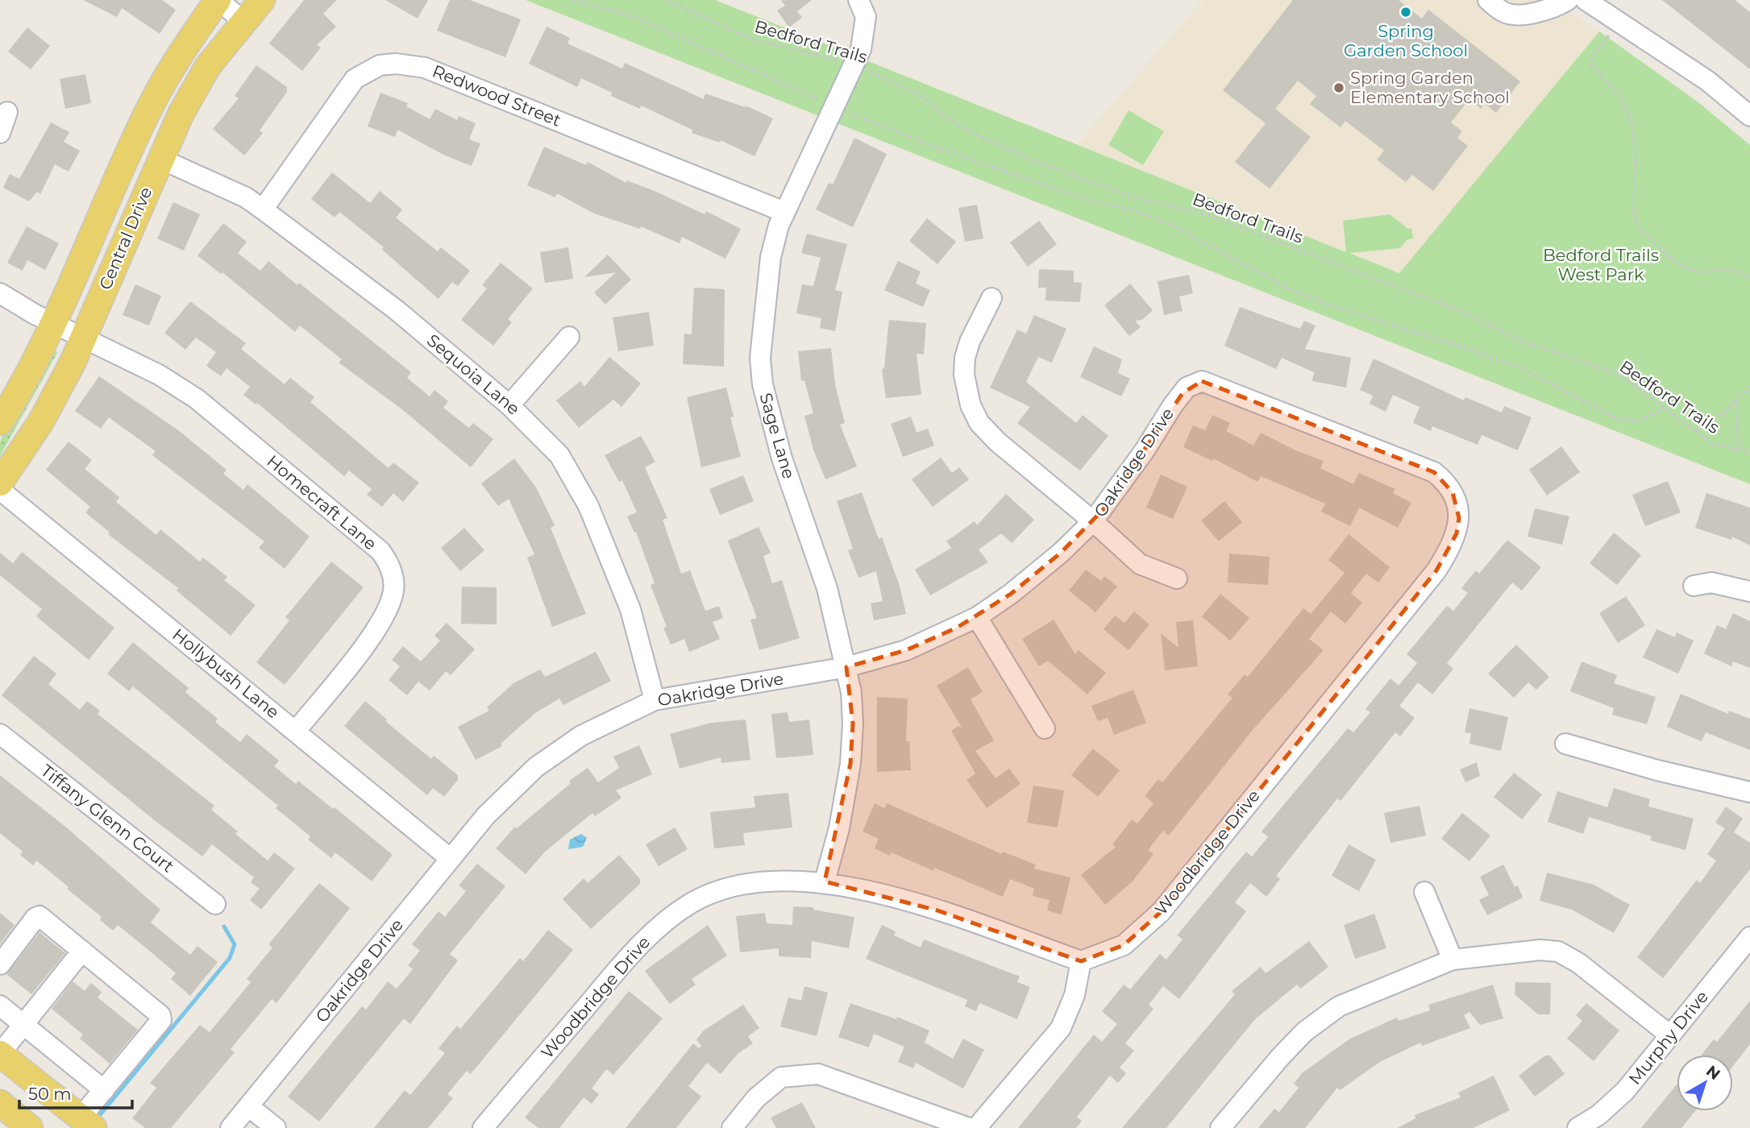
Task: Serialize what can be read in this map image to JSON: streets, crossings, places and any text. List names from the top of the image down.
{
  "streets": {
    "main road": ["Central Drive"],
    "street": [
      "Redwood Street",
      "Sequoia Lane",
      "Sage Lane",
      "Oakridge Drive",
      "Homecraft Lane",
      "Hollybush Lane",
      "Tiffany Glenn Court",
      "Woodbridge Drive",
      "Murphy Drive"
    ],
    "path": ["Bedford Trails"]
  },
  "crossings": [
    ["Bedford Trails", "Sage Lane"],
    ["Redwood Street", "Sequoia Lane"],
    ["Redwood Street", "Sage Lane"],
    ["Central Drive", "Sequoia Lane"],
    ["Central Drive", "Homecraft Lane"],
    ["Sequoia Lane", "Oakridge Drive"],
    ["Sage Lane", "Oakridge Drive"],
    ["Sage Lane", "Woodbridge Drive"],
    ["Oakridge Drive", "Hollybush Lane"],
    ["Oakridge Drive", "Woodbridge Drive"],
    ["Homecraft Lane", "Hollybush Lane"]
  ],
  "parks": ["Bedford Trails West Park"],
  "places": ["Spring Garden School", "Spring Garden Elementary School"],
  "scale_bar": "50 m",
  "north": "top right"
}
